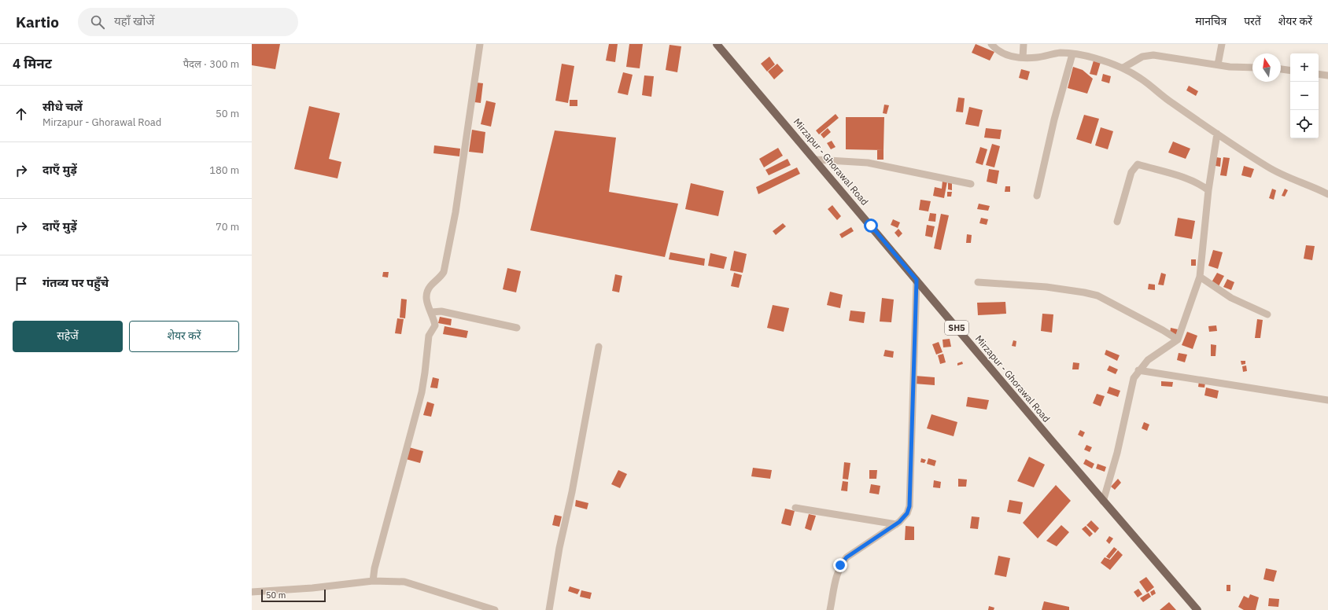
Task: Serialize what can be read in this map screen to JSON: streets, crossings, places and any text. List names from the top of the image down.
{
  "streets": {
    "main road": ["Mirzapur - Ghorawal Road", "SH5"]
  },
  "scale_bar": "50 m",
  "north": "top",
  "page": {
    "header": "Kartio",
    "search": "यहाँ खोजें",
    "nav": ["मानचित्र", "परतें", "शेयर करें"],
    "heading": ["4 मिनट", "पैदल · 300 m"],
    "map_buttons": ["+", "−"],
    "list": [
      ["सीधे चलें", "Mirzapur - Ghorawal Road", "50 m"],
      ["दाएँ मुड़ें", "180 m"],
      ["दाएँ मुड़ें", "70 m"],
      "गंतव्य पर पहुँचे"
    ],
    "buttons": ["सहेजें", "शेयर करें"],
    "scale": "50 m"
  }
}
